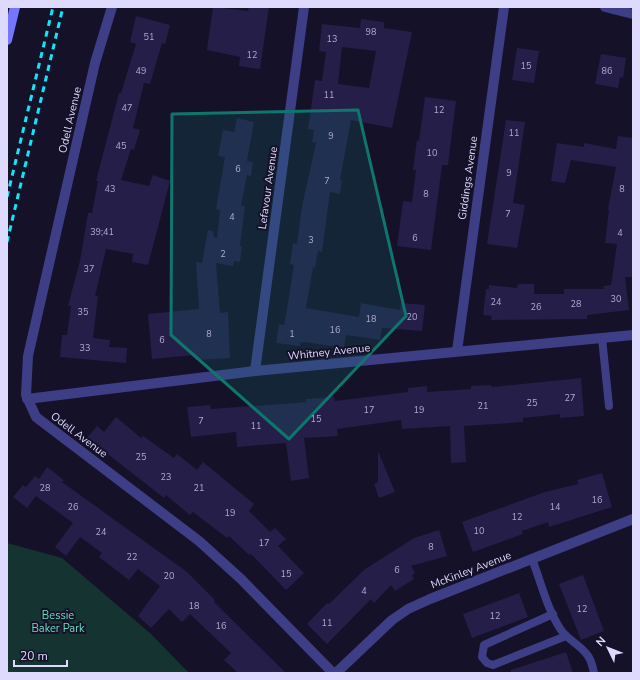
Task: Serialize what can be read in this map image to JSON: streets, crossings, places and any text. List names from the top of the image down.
{
  "streets": {
    "street": [
      "Odell Avenue",
      "Giddings Avenue",
      "Lefavour Avenue",
      "Whitney Avenue",
      "McKinley Avenue"
    ]
  },
  "crossings": [
    ["Odell Avenue", "Whitney Avenue"],
    ["Odell Avenue", "McKinley Avenue"],
    ["Giddings Avenue", "Whitney Avenue"],
    ["Lefavour Avenue", "Whitney Avenue"]
  ],
  "parks": ["Bessie Baker Park"],
  "house_numbers": [
    "98",
    "51",
    "13",
    "12",
    "15",
    "49",
    "86",
    "11",
    "47",
    "12",
    "11",
    "9",
    "45",
    "10",
    "6",
    "9",
    "7",
    "43",
    "8",
    "8",
    "7",
    "4",
    "39;41",
    "4",
    "6",
    "3",
    "2",
    "37",
    "30",
    "24",
    "28",
    "26",
    "35",
    "20",
    "18",
    "16",
    "8",
    "1",
    "6",
    "33",
    "27",
    "25",
    "21",
    "17",
    "19",
    "15",
    "7",
    "11",
    "25",
    "23",
    "28",
    "21",
    "16",
    "26",
    "14",
    "19",
    "12",
    "10",
    "24",
    "17",
    "8",
    "22",
    "6",
    "15",
    "20",
    "4",
    "18",
    "12",
    "12",
    "11",
    "16"
  ],
  "scale_bar": "20 m",
  "north": "top left"
}
